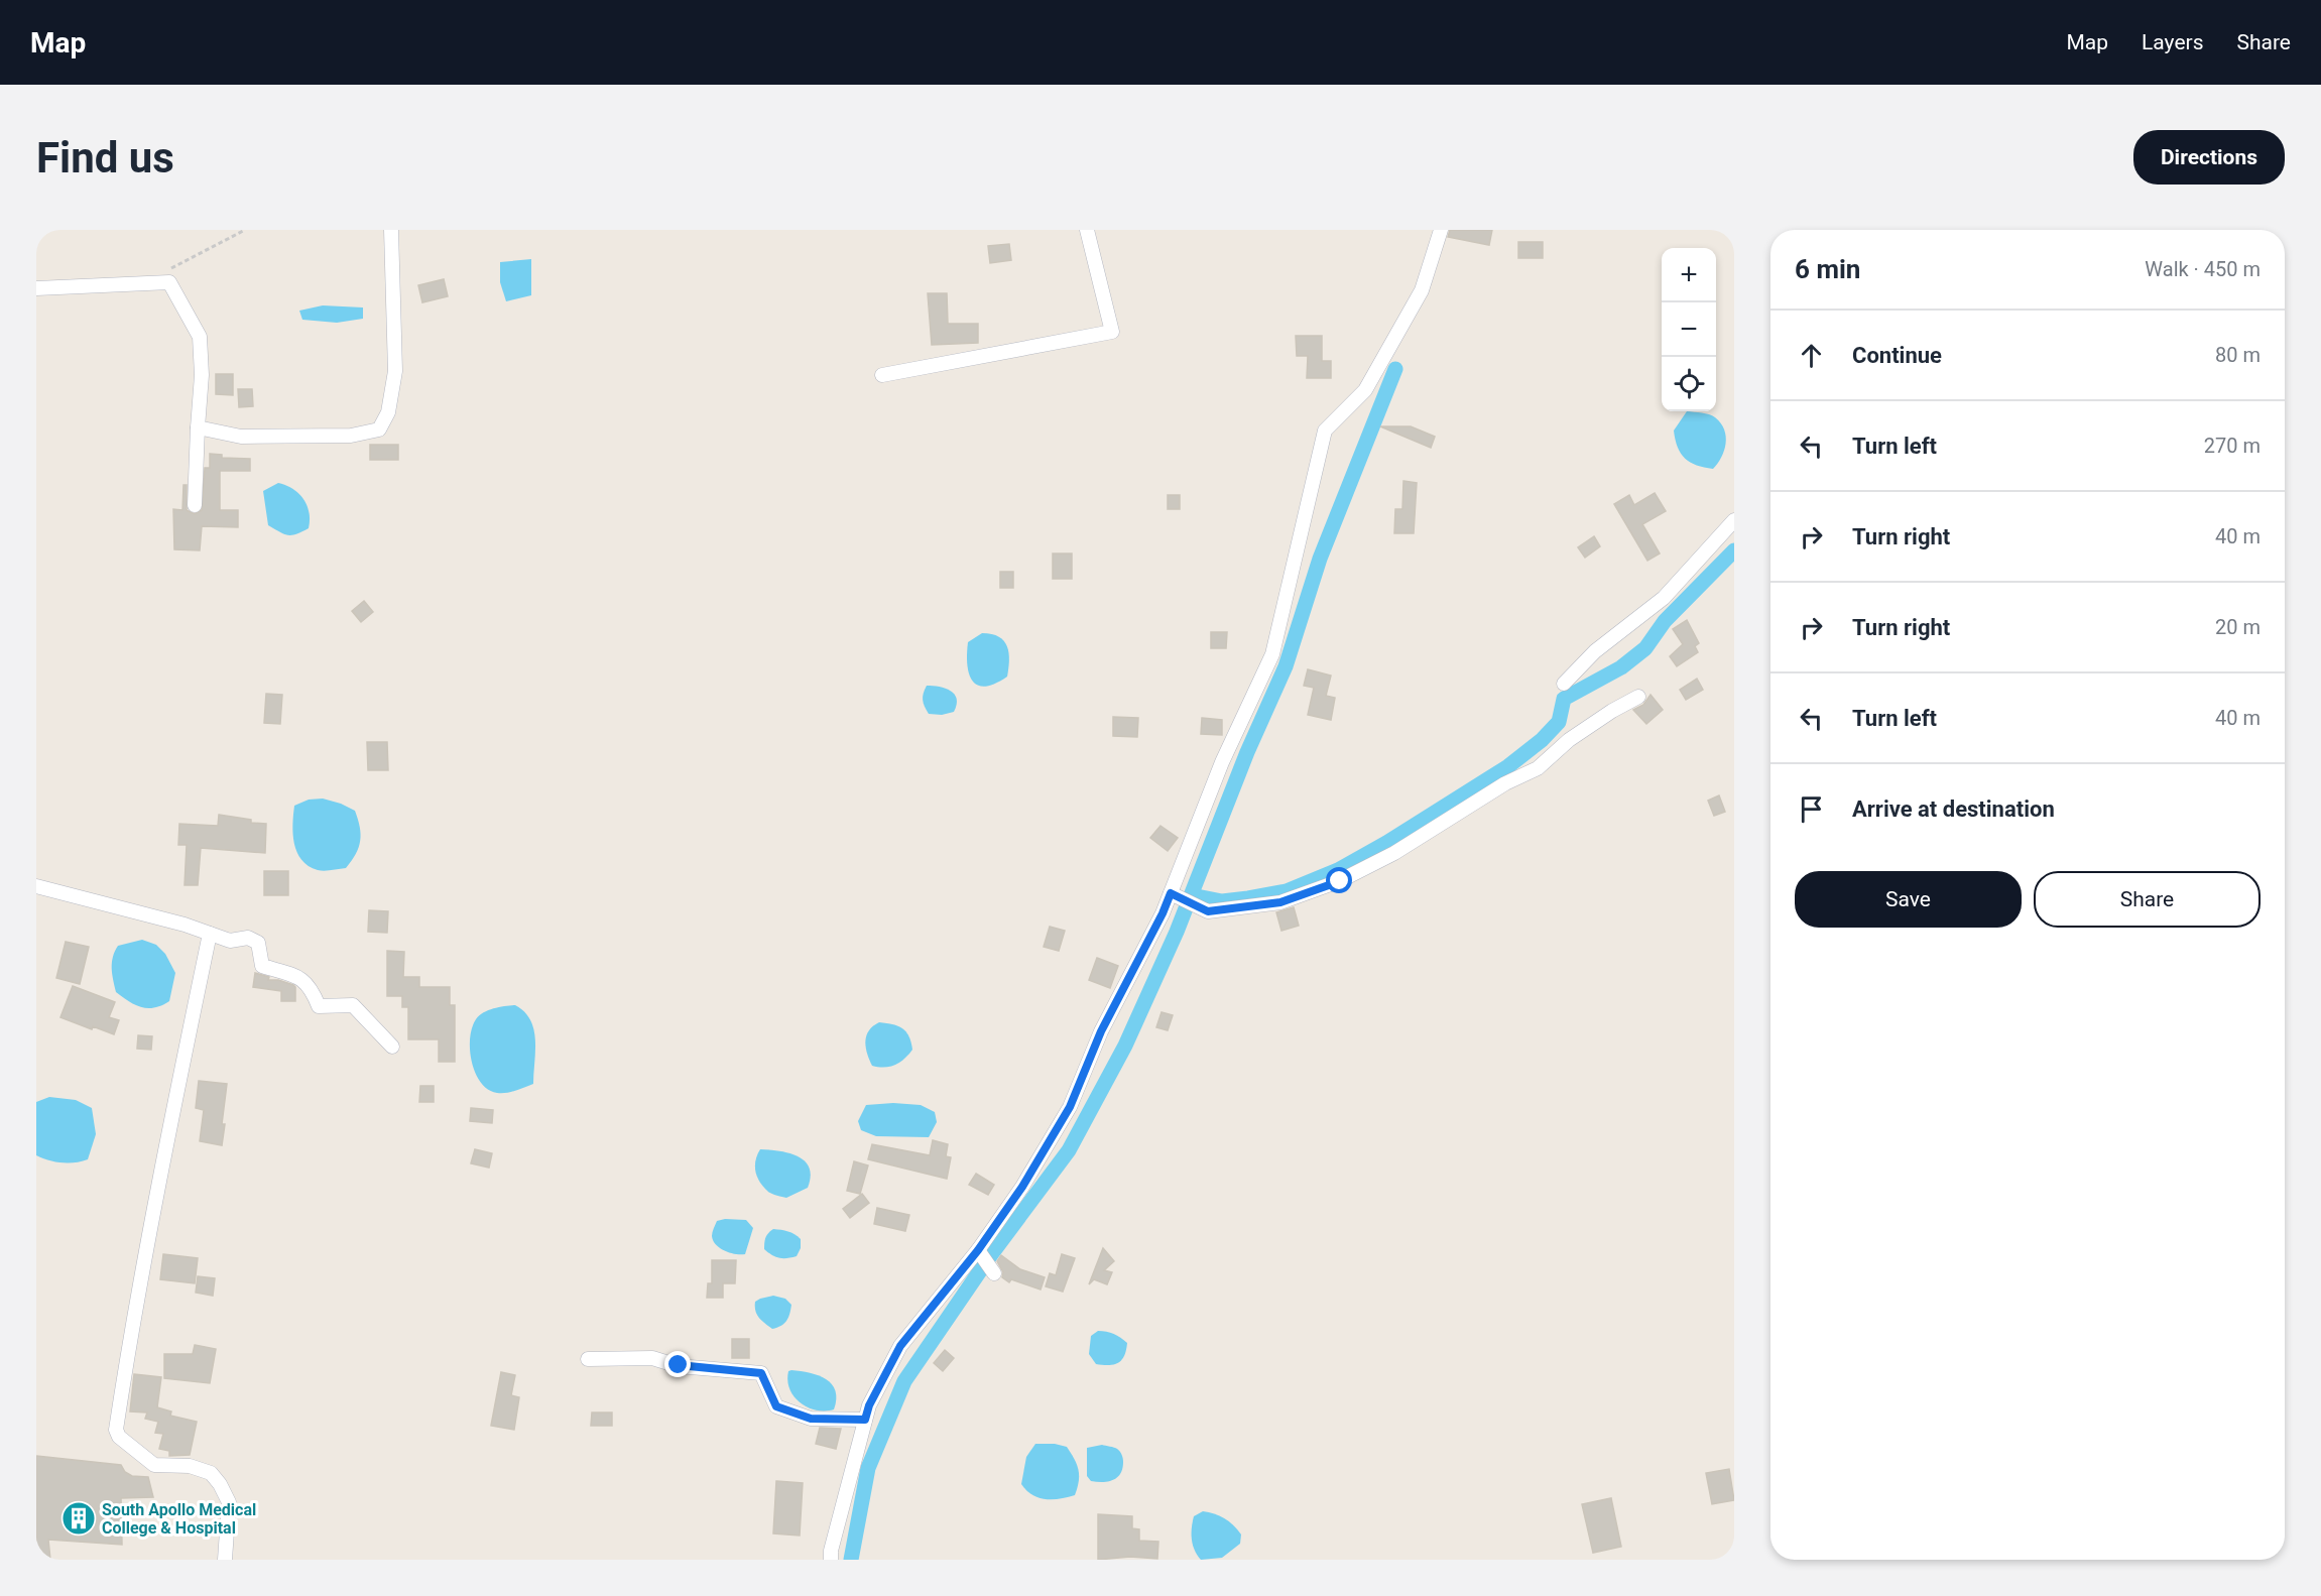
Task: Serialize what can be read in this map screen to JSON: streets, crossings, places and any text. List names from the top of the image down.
{
  "places": {
    "building": ["South Apollo Medical College & Hospital"]
  },
  "page": {
    "header": "Map",
    "nav": ["Map", "Layers", "Share"],
    "buttons": [
      "Directions",
      ["Save", "Share"]
    ],
    "title": "Find us",
    "heading": ["6 min", "Walk · 450 m"],
    "map_buttons": ["+", "−"],
    "list": [
      ["Continue", "80 m"],
      ["Turn left", "270 m"],
      ["Turn right", "40 m"],
      ["Turn right", "20 m"],
      ["Turn left", "40 m"],
      "Arrive at destination"
    ]
  }
}
